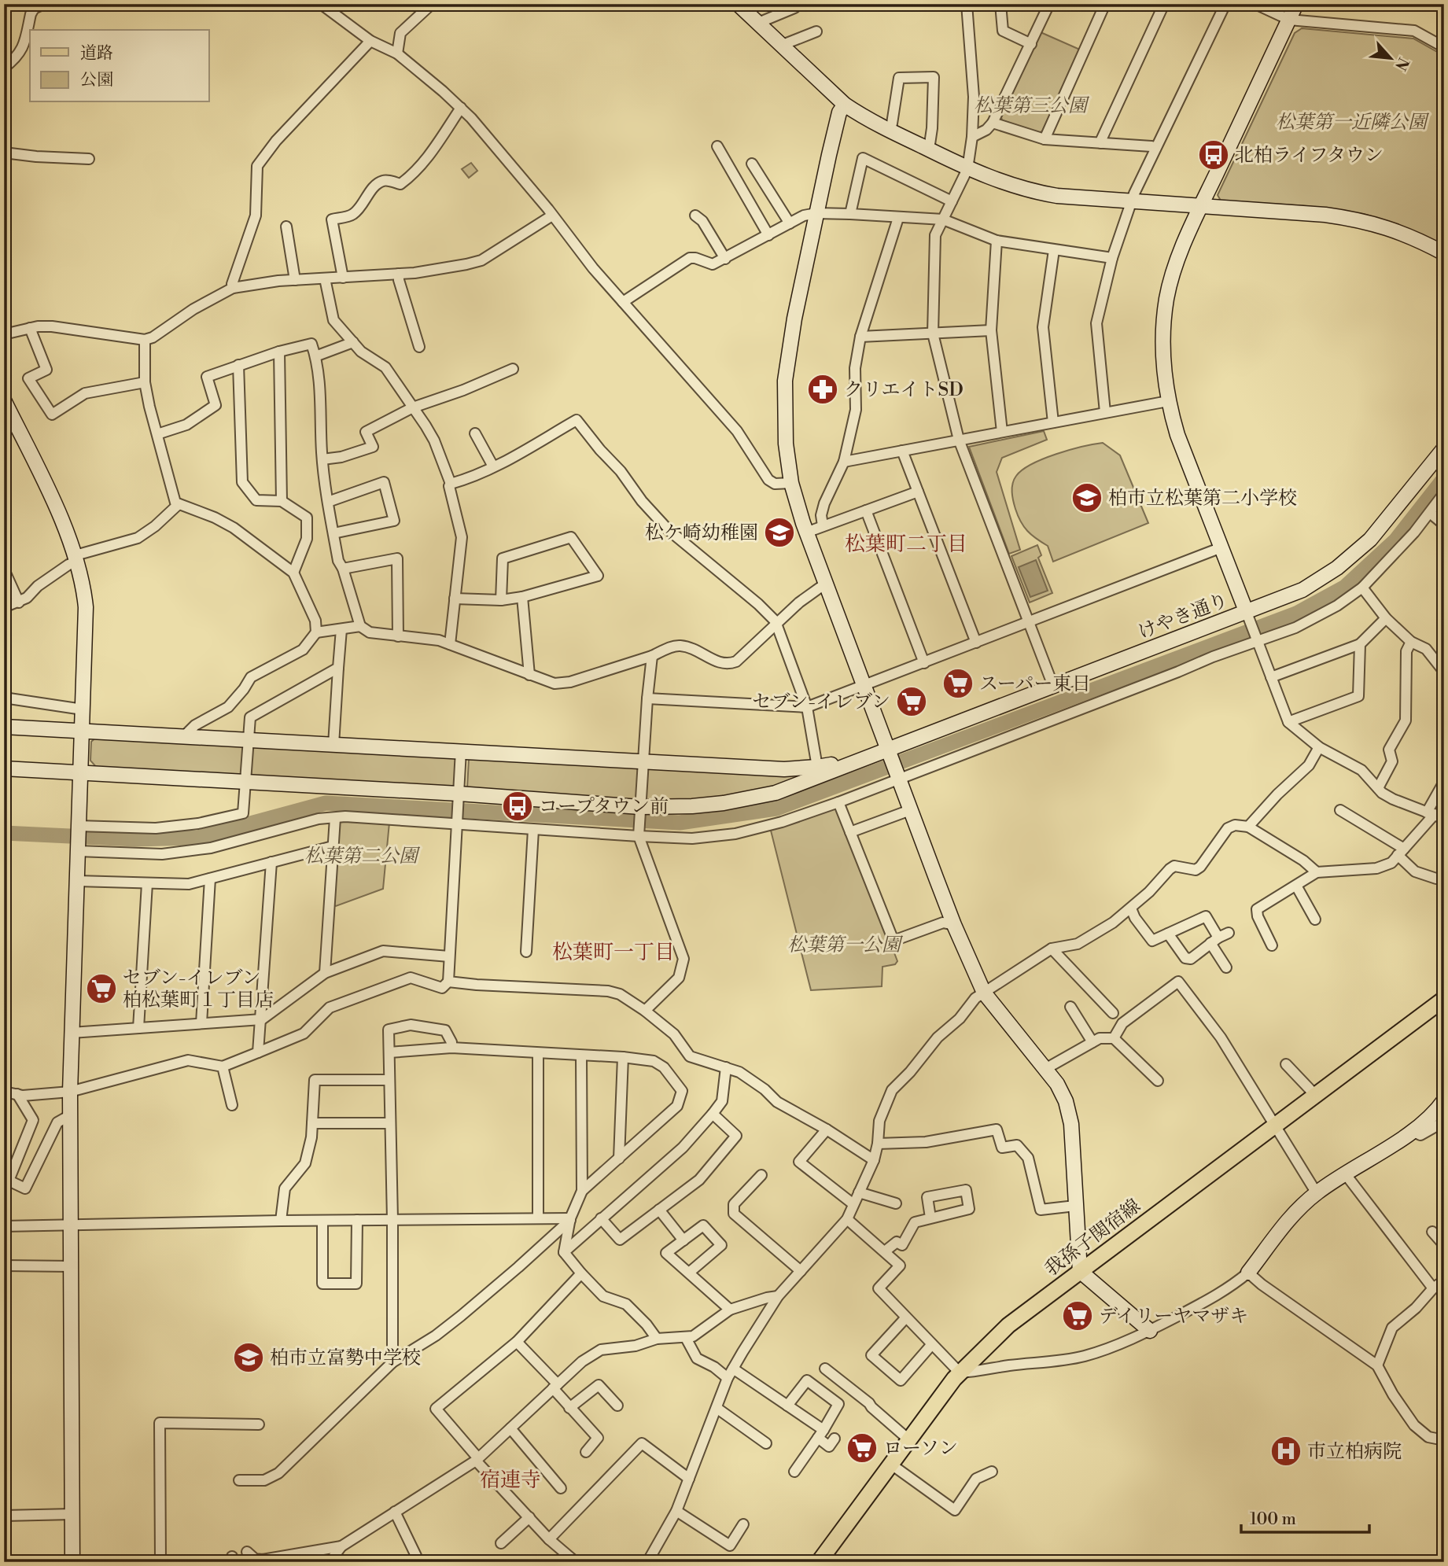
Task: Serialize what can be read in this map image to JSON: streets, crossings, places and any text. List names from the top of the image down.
{
  "streets": {
    "main road": ["我孫子関宿線"],
    "street": ["けやき通り"]
  },
  "districts": ["松葉町二丁目", "松葉町一丁目", "宿連寺"],
  "parks": [
    "松葉第三公園",
    "松葉第一近隣公園",
    "松葉第二公園",
    "松葉第一公園"
  ],
  "places": {
    "bus stop": ["北柏ライフタウン", "コープタウン前"],
    "pharmacy": ["クリエイトSD"],
    "school or university": ["柏市立松葉第二小学校", "松ケ崎幼稚園", "柏市立富勢中学校"],
    "supermarket": [
      "スーパー東日",
      "セブン-イレブン",
      "セブン-イレブン 柏松葉町１丁目店",
      "デイリーヤマザキ",
      "ローソン"
    ],
    "hospital": ["市立柏病院"]
  },
  "legend": ["道路", "公園"],
  "scale_bar": "100 m",
  "north": "bottom right"
}
